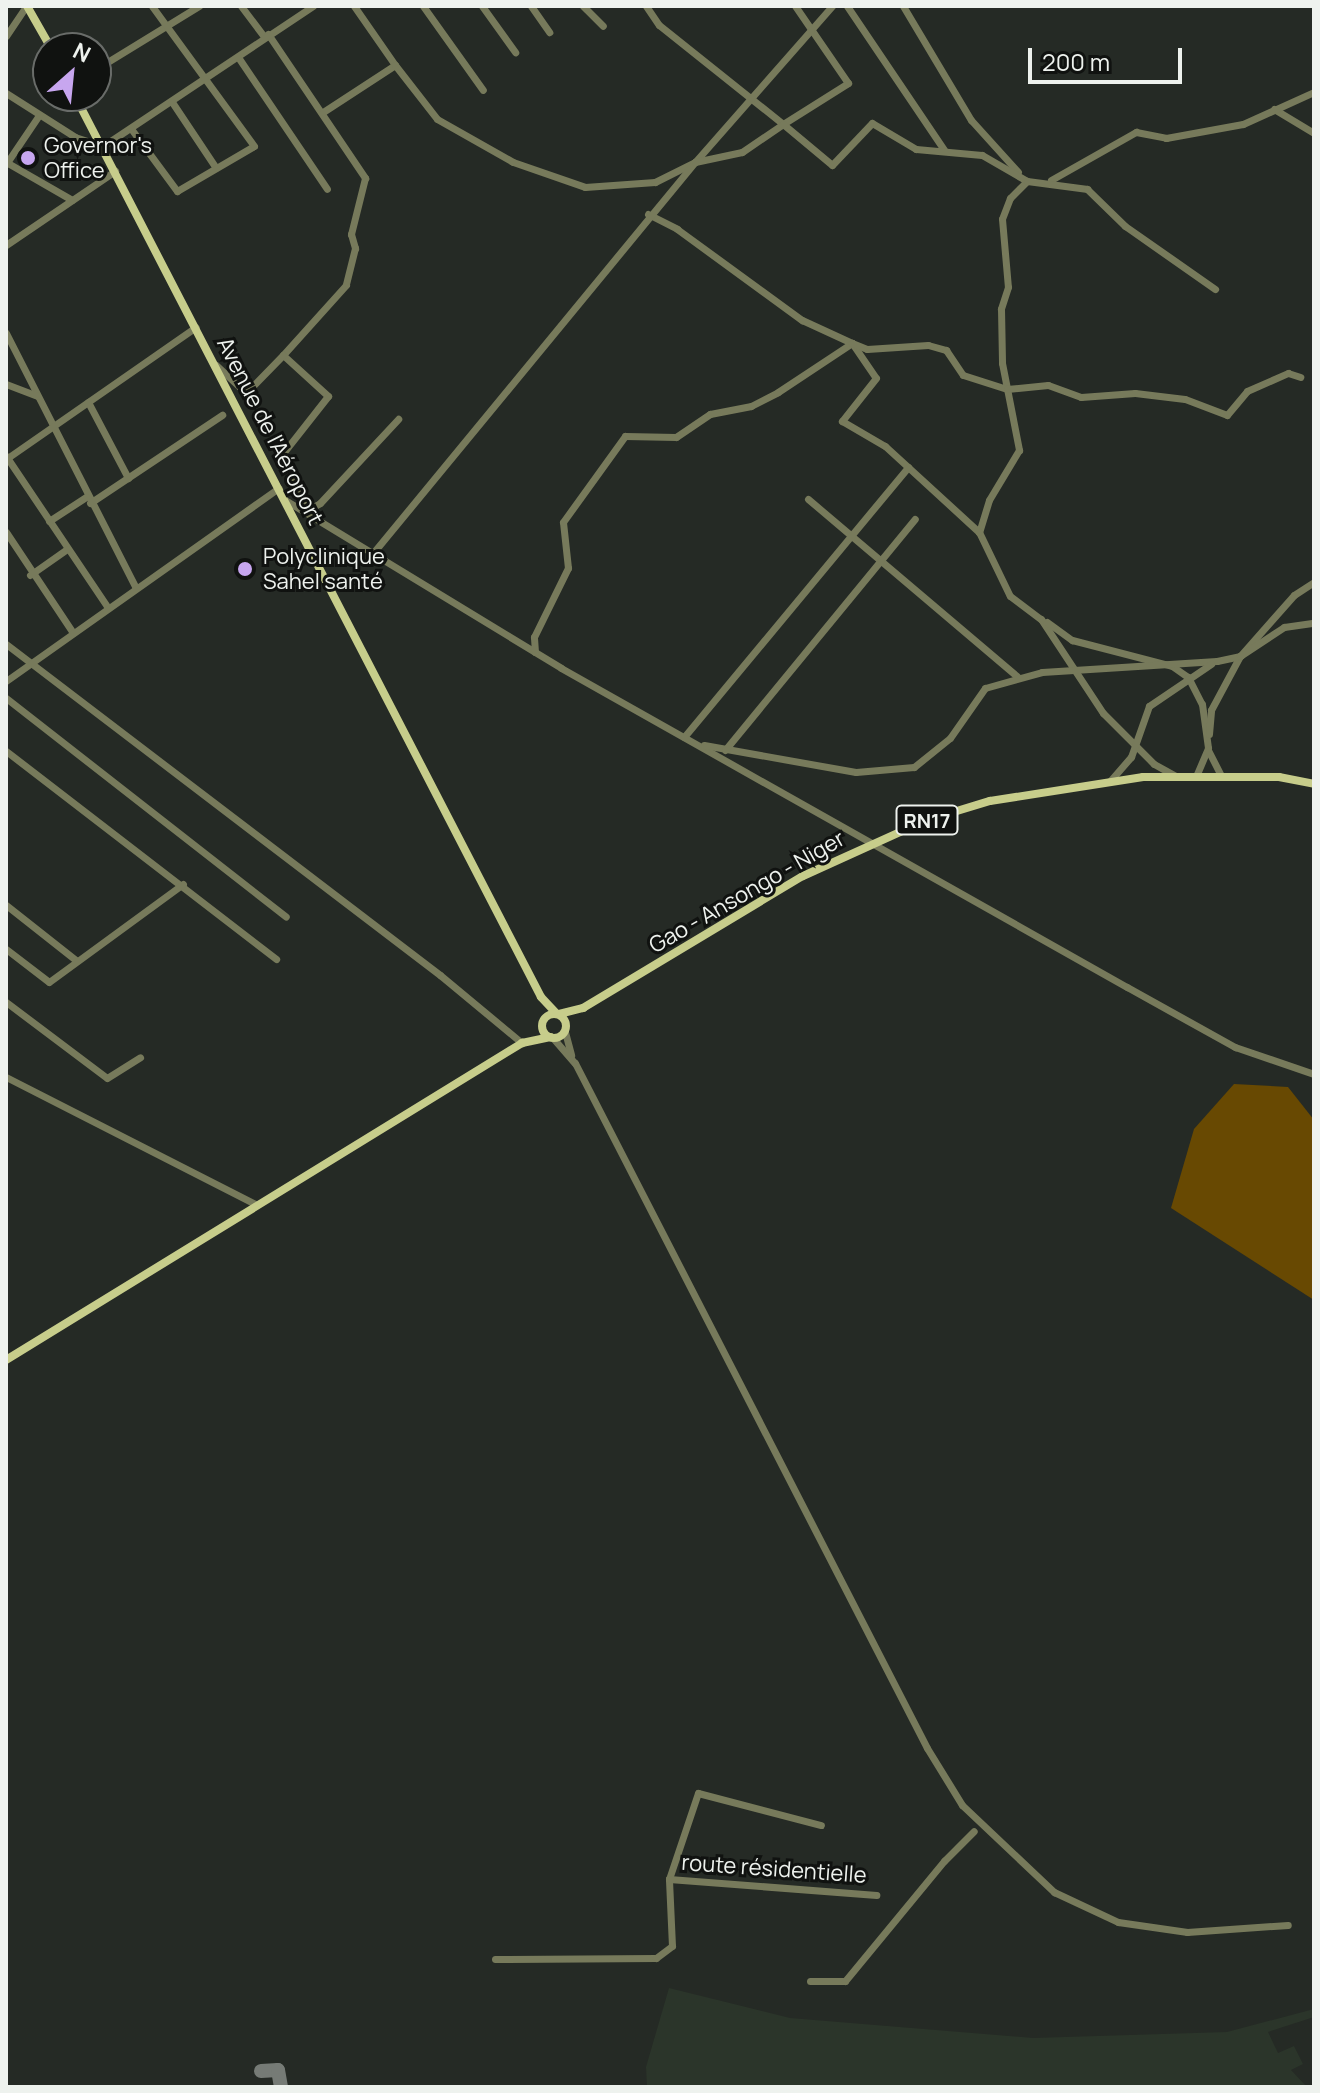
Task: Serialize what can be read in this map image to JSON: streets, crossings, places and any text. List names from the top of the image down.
{
  "streets": {
    "main road": ["Avenue de l'Aéroport", "RN17", "Gao - Ansongo - Niger"],
    "street": ["route résidentielle"]
  },
  "crossings": [
    ["RN17", "Gao - Ansongo - Niger"]
  ],
  "places": ["Governor's Office", "Polyclinique Sahel santé"],
  "scale_bar": "200 m",
  "north": "top right"
}
